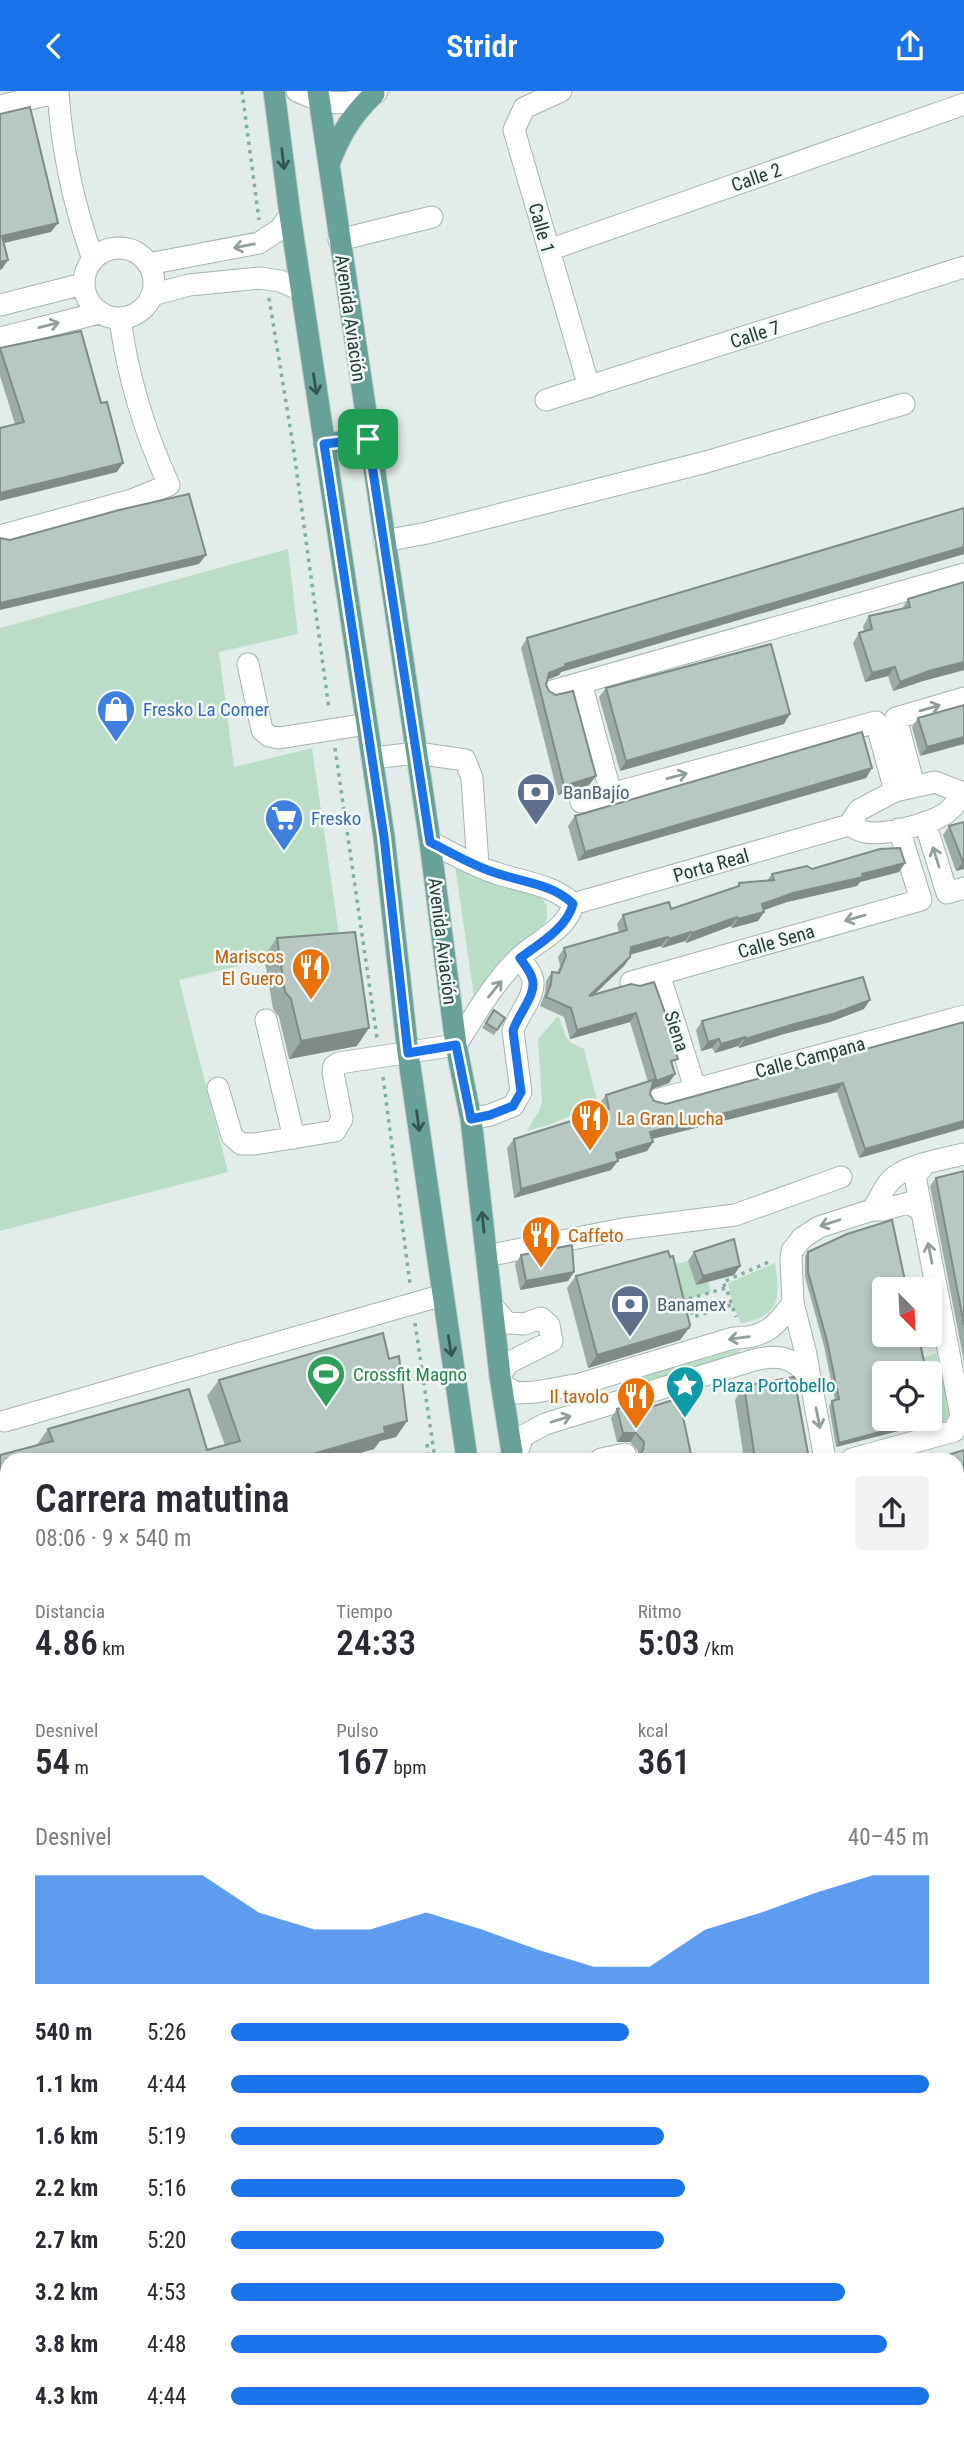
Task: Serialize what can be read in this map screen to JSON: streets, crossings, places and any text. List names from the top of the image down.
{
  "streets": {
    "main road": ["Avenida Aviación"],
    "street": [
      "Calle 2",
      "Calle 1",
      "Calle 7",
      "Porta Real",
      "Calle Sena",
      "Siena",
      "Calle Campana"
    ]
  },
  "crossings": [
    ["Calle 2", "Calle 1"],
    ["Calle 1", "Calle 7"],
    ["Porta Real", "Calle Sena"],
    ["Calle Sena", "Siena"],
    ["Siena", "Calle Campana"]
  ],
  "one_way": ["Calle Sena"],
  "places": {
    "shop": ["Fresko La Comer"],
    "bank": ["BanBajío", "Banamex"],
    "supermarket": ["Fresko"],
    "restaurant": [
      "Mariscos El Guero",
      "La Gran Lucha",
      "Caffeto",
      "Il tavolo"
    ],
    "sports": ["Crossfit Magno"],
    "place": ["Plaza Portobello"]
  },
  "north": "bottom right",
  "page": {
    "header": "Stridr",
    "heading": ["Carrera matutina", "08:06 · 9 × 540 m"],
    "stats": [
      ["Distancia", "4.86 km"],
      ["Tiempo", "24:33"],
      ["Ritmo", "5:03 /km"],
      ["Desnivel", "54 m"],
      ["Pulso", "167 bpm"],
      ["kcal", "361"]
    ],
    "chart": ["Desnivel", "40–45 m"],
    "list": [
      {
        "name": "540 m",
        "note": "5:26"
      },
      {
        "name": "1.1 km",
        "note": "4:44"
      },
      {
        "name": "1.6 km",
        "note": "5:19"
      },
      {
        "name": "2.2 km",
        "note": "5:16"
      },
      {
        "name": "2.7 km",
        "note": "5:20"
      },
      {
        "name": "3.2 km",
        "note": "4:53"
      },
      {
        "name": "3.8 km",
        "note": "4:48"
      },
      {
        "name": "4.3 km",
        "note": "4:44"
      }
    ]
  }
}
